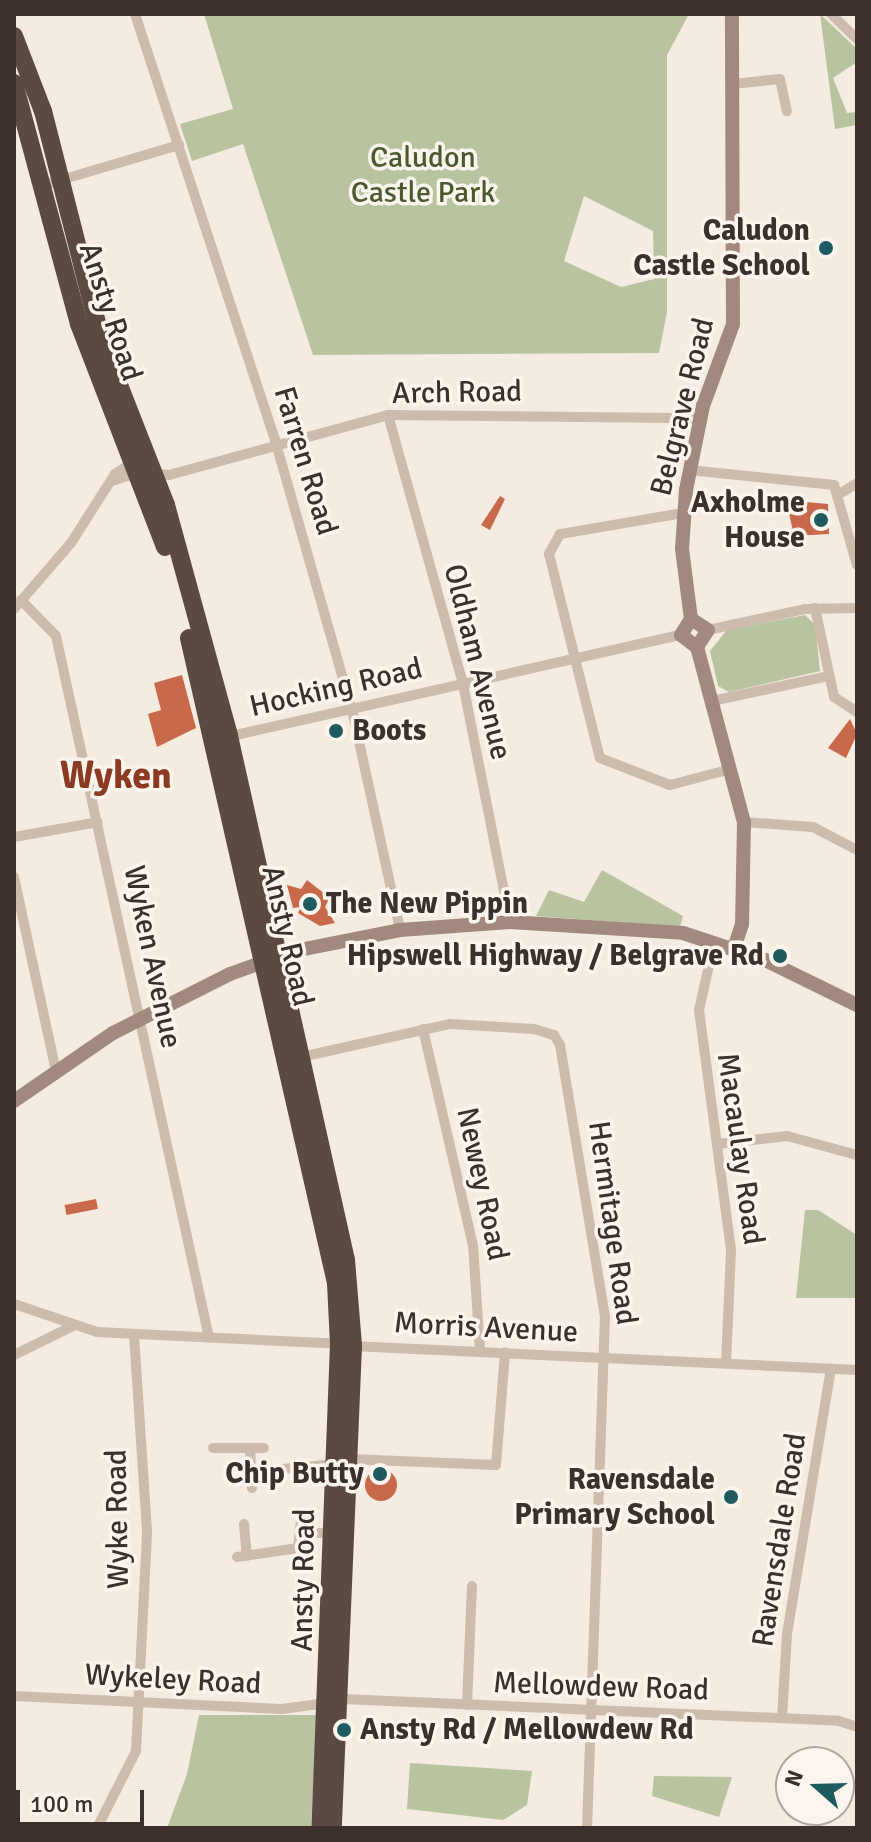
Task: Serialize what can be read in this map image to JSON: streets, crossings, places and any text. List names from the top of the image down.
{
  "streets": {
    "highway": ["Ansty Road"],
    "street": [
      "Arch Road",
      "Belgrave Road",
      "Farren Road",
      "Oldham Avenue",
      "Hocking Road",
      "Wyken Avenue",
      "Macaulay Road",
      "Newey Road",
      "Hermitage Road",
      "Morris Avenue",
      "Wyke Road",
      "Ravensdale Road",
      "Wykeley Road",
      "Mellowdew Road"
    ]
  },
  "crossings": [
    ["Ansty Road", "Arch Road"],
    ["Ansty Road", "Hocking Road"],
    ["Ansty Road", "Morris Avenue"],
    ["Ansty Road", "Wykeley Road"],
    ["Ansty Road", "Mellowdew Road"],
    ["Arch Road", "Belgrave Road"],
    ["Arch Road", "Farren Road"],
    ["Arch Road", "Oldham Avenue"],
    ["Farren Road", "Hocking Road"],
    ["Oldham Avenue", "Hocking Road"],
    ["Wyken Avenue", "Morris Avenue"],
    ["Macaulay Road", "Morris Avenue"],
    ["Newey Road", "Hermitage Road"],
    ["Newey Road", "Morris Avenue"],
    ["Hermitage Road", "Morris Avenue"],
    ["Hermitage Road", "Mellowdew Road"],
    ["Morris Avenue", "Wyke Road"],
    ["Morris Avenue", "Ravensdale Road"],
    ["Wyke Road", "Wykeley Road"],
    ["Ravensdale Road", "Mellowdew Road"],
    ["Wykeley Road", "Mellowdew Road"]
  ],
  "districts": ["Wyken"],
  "parks": ["Caludon Castle Park"],
  "places": [
    "Caludon Castle School",
    "Axholme House",
    "Boots",
    "The New Pippin",
    "Hipswell Highway / Belgrave Rd",
    "Chip Butty",
    "Ravensdale Primary School",
    "Ansty Rd / Mellowdew Rd"
  ],
  "scale_bar": "100 m",
  "north": "left"
}
